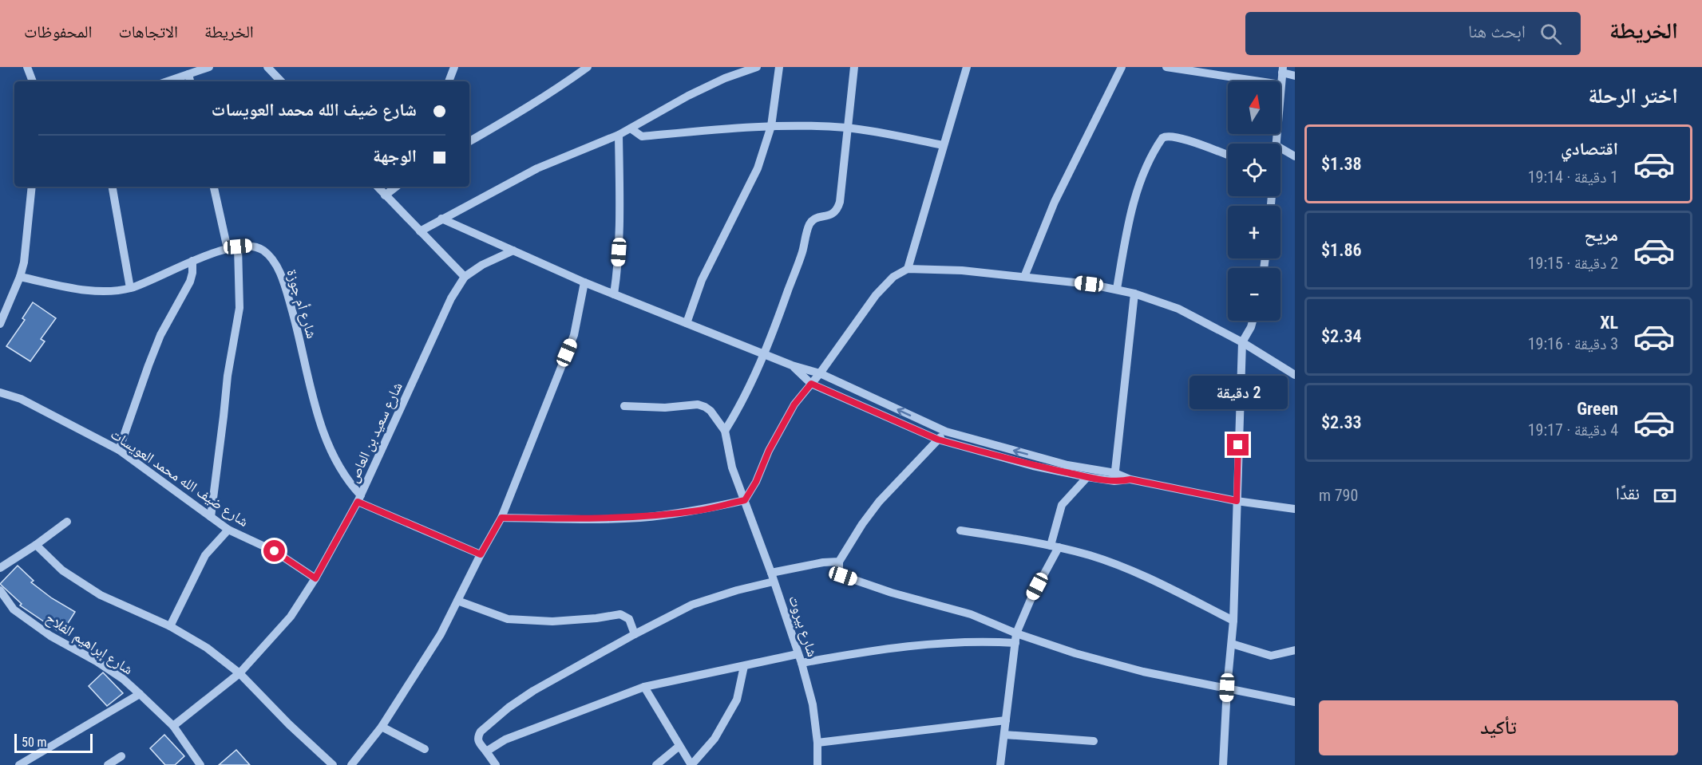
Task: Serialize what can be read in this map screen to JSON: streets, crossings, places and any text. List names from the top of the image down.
{
  "streets": {
    "street": [
      "شارع أم جوزة",
      "شارع سعيد بن العاص",
      "شارع ضيف الله محمد العويسات",
      "شارع بيروت",
      "شارع إبراهيم الفلاح"
    ]
  },
  "crossings": [
    ["شارع أم جوزة", "شارع سعيد بن العاص"],
    ["شارع سعيد بن العاص", "شارع ضيف الله محمد العويسات"],
    ["شارع سعيد بن العاص", "شارع إبراهيم الفلاح"]
  ],
  "scale_bar": "50 m",
  "north": "top",
  "page": {
    "header": "الخريطة",
    "search": "ابحث هنا",
    "nav": ["الخريطة", "الاتجاهات", "المحفوظات"],
    "heading": "اختر الرحلة",
    "map_buttons": ["+", "−"],
    "banner": ["شارع ضيف الله محمد العويسات", "الوجهة"],
    "list": [
      {
        "name": "اقتصادي",
        "note": "1 دقيقة · 19:14",
        "value": "$1.38"
      },
      {
        "name": "مريح",
        "note": "2 دقيقة · 19:15",
        "value": "$1.86"
      },
      {
        "name": "XL",
        "note": "3 دقيقة · 19:16",
        "value": "$2.34"
      },
      {
        "name": "Green",
        "note": "4 دقيقة · 19:17",
        "value": "$2.33"
      }
    ],
    "bubble": "2 دقيقة",
    "pay": ["نقدًا", "790 m"],
    "buttons": "تأكيد",
    "scale": "50 m"
  }
}
